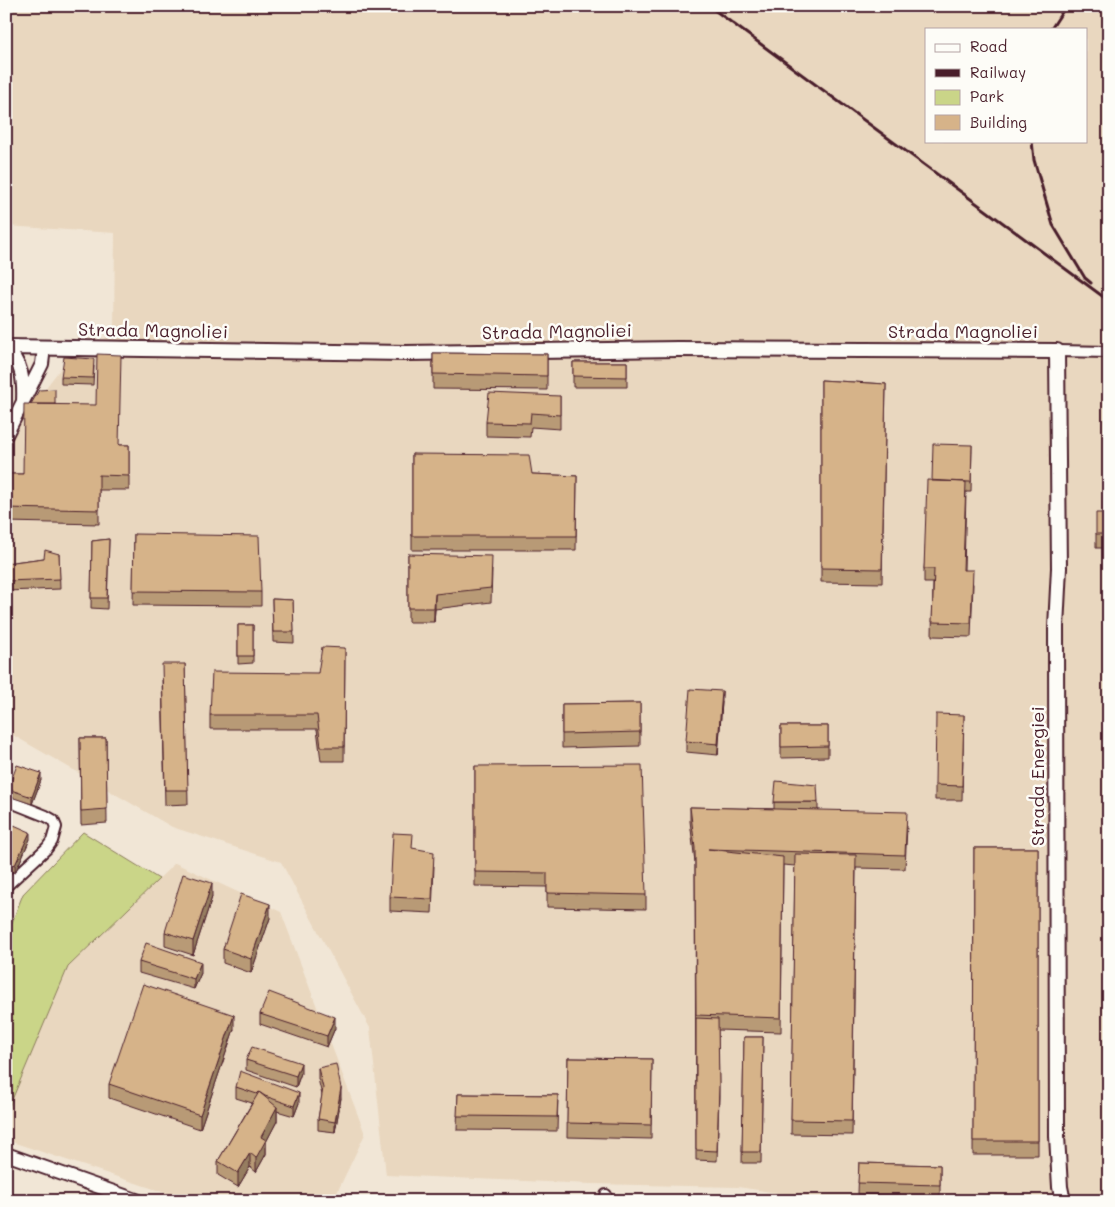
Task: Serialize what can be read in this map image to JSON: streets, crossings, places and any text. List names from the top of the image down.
{
  "streets": {
    "main road": ["Strada Magnoliei", "Strada Energiei"]
  },
  "crossings": [
    ["Strada Magnoliei", "Strada Energiei"]
  ],
  "legend": [
    "Road",
    "Railway",
    "Park",
    "Building"
  ]
}
